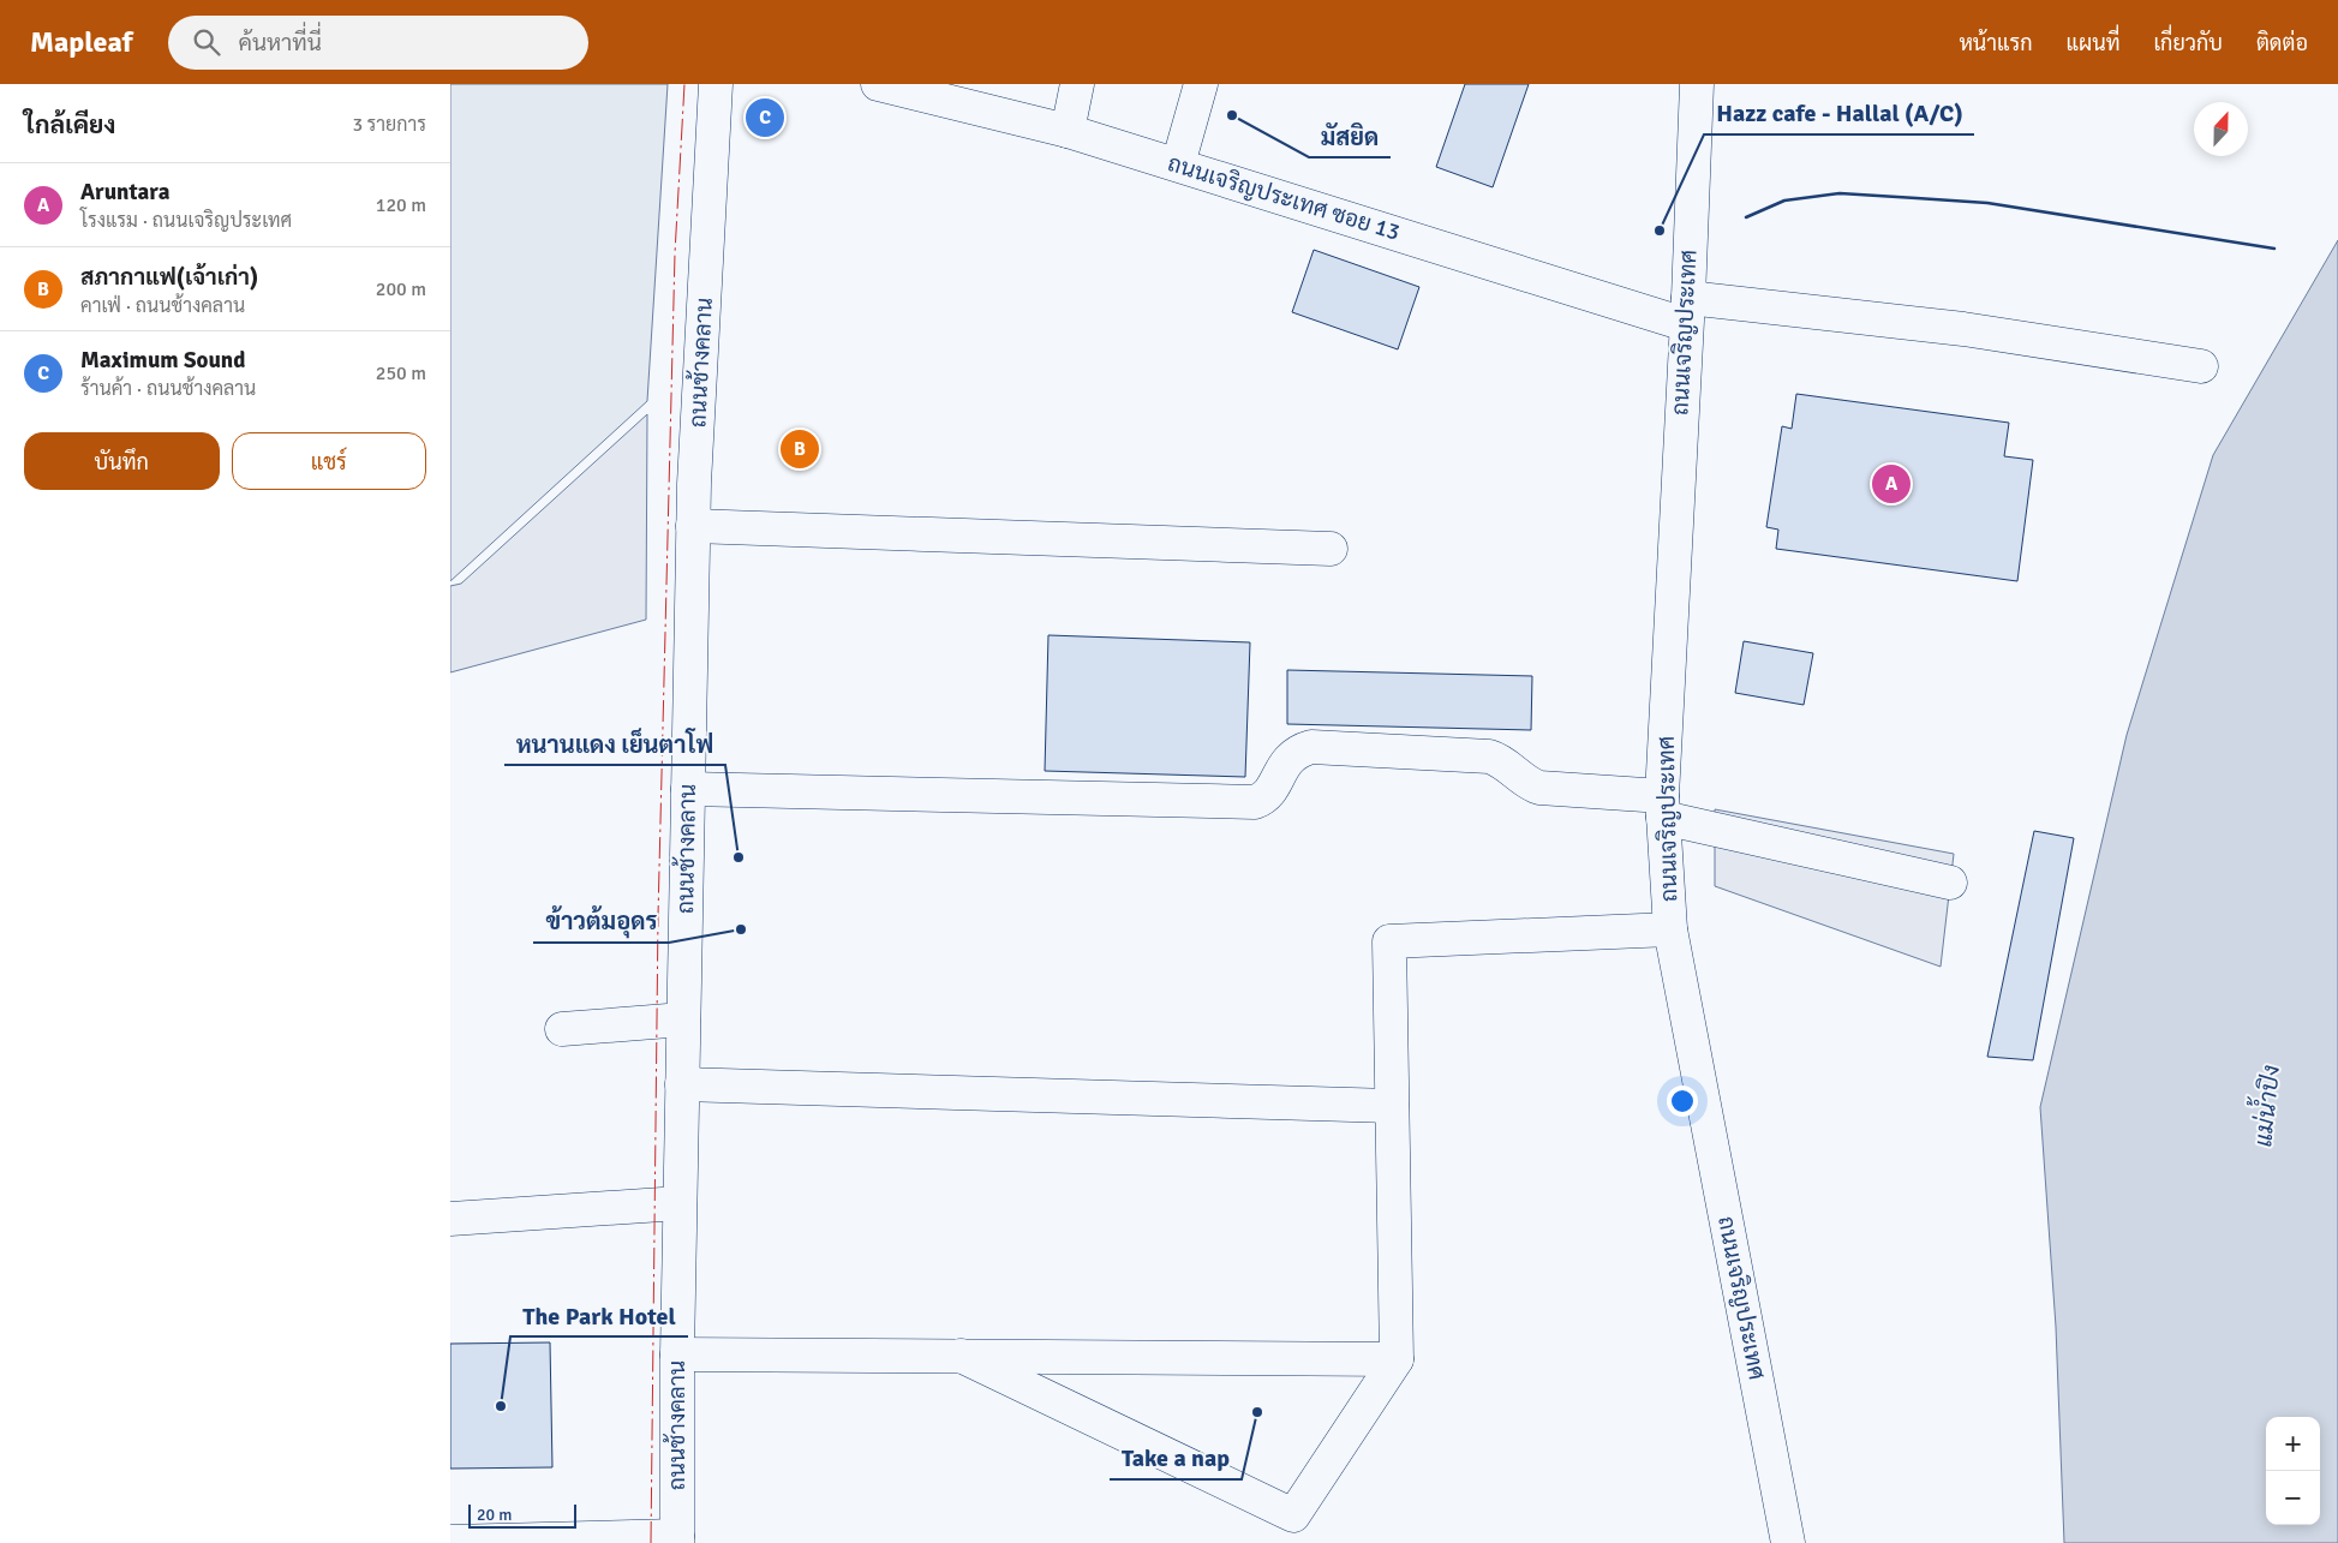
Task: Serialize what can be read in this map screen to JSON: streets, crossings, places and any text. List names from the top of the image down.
{
  "streets": {
    "street": ["ถนนเจริญประเทศ ซอย 13", "ถนนเจริญประเทศ", "ถนนช้างคลาน"]
  },
  "crossings": [
    ["ถนนเจริญประเทศ ซอย 13", "ถนนเจริญประเทศ"]
  ],
  "water": ["แม่น้ำปิง"],
  "places": [
    "มัสยิด",
    "Hazz cafe - Hallal (A/C)",
    "หนานแดง เย็นตาโฟ",
    "ข้าวต้มอุดร",
    "The Park Hotel",
    "Take a nap"
  ],
  "scale_bar": "20 m",
  "north": "top",
  "page": {
    "header": "Mapleaf",
    "search": "ค้นหาที่นี่",
    "nav": [
      "หน้าแรก",
      "แผนที่",
      "เกี่ยวกับ",
      "ติดต่อ"
    ],
    "heading": ["ใกล้เคียง", "3 รายการ"],
    "pins": ["C", "B", "A"],
    "list": [
      {
        "mark": "A",
        "name": "Aruntara",
        "note": "โรงแรม · ถนนเจริญประเทศ",
        "value": "120 m"
      },
      {
        "mark": "B",
        "name": "สภากาแฟ(เจ้าเก่า)",
        "note": "คาเฟ่ · ถนนช้างคลาน",
        "value": "200 m"
      },
      {
        "mark": "C",
        "name": "Maximum Sound",
        "note": "ร้านค้า · ถนนช้างคลาน",
        "value": "250 m"
      }
    ],
    "buttons": ["บันทึก", "แชร์"],
    "map_buttons": ["+", "−"],
    "scale": "20 m"
  }
}
